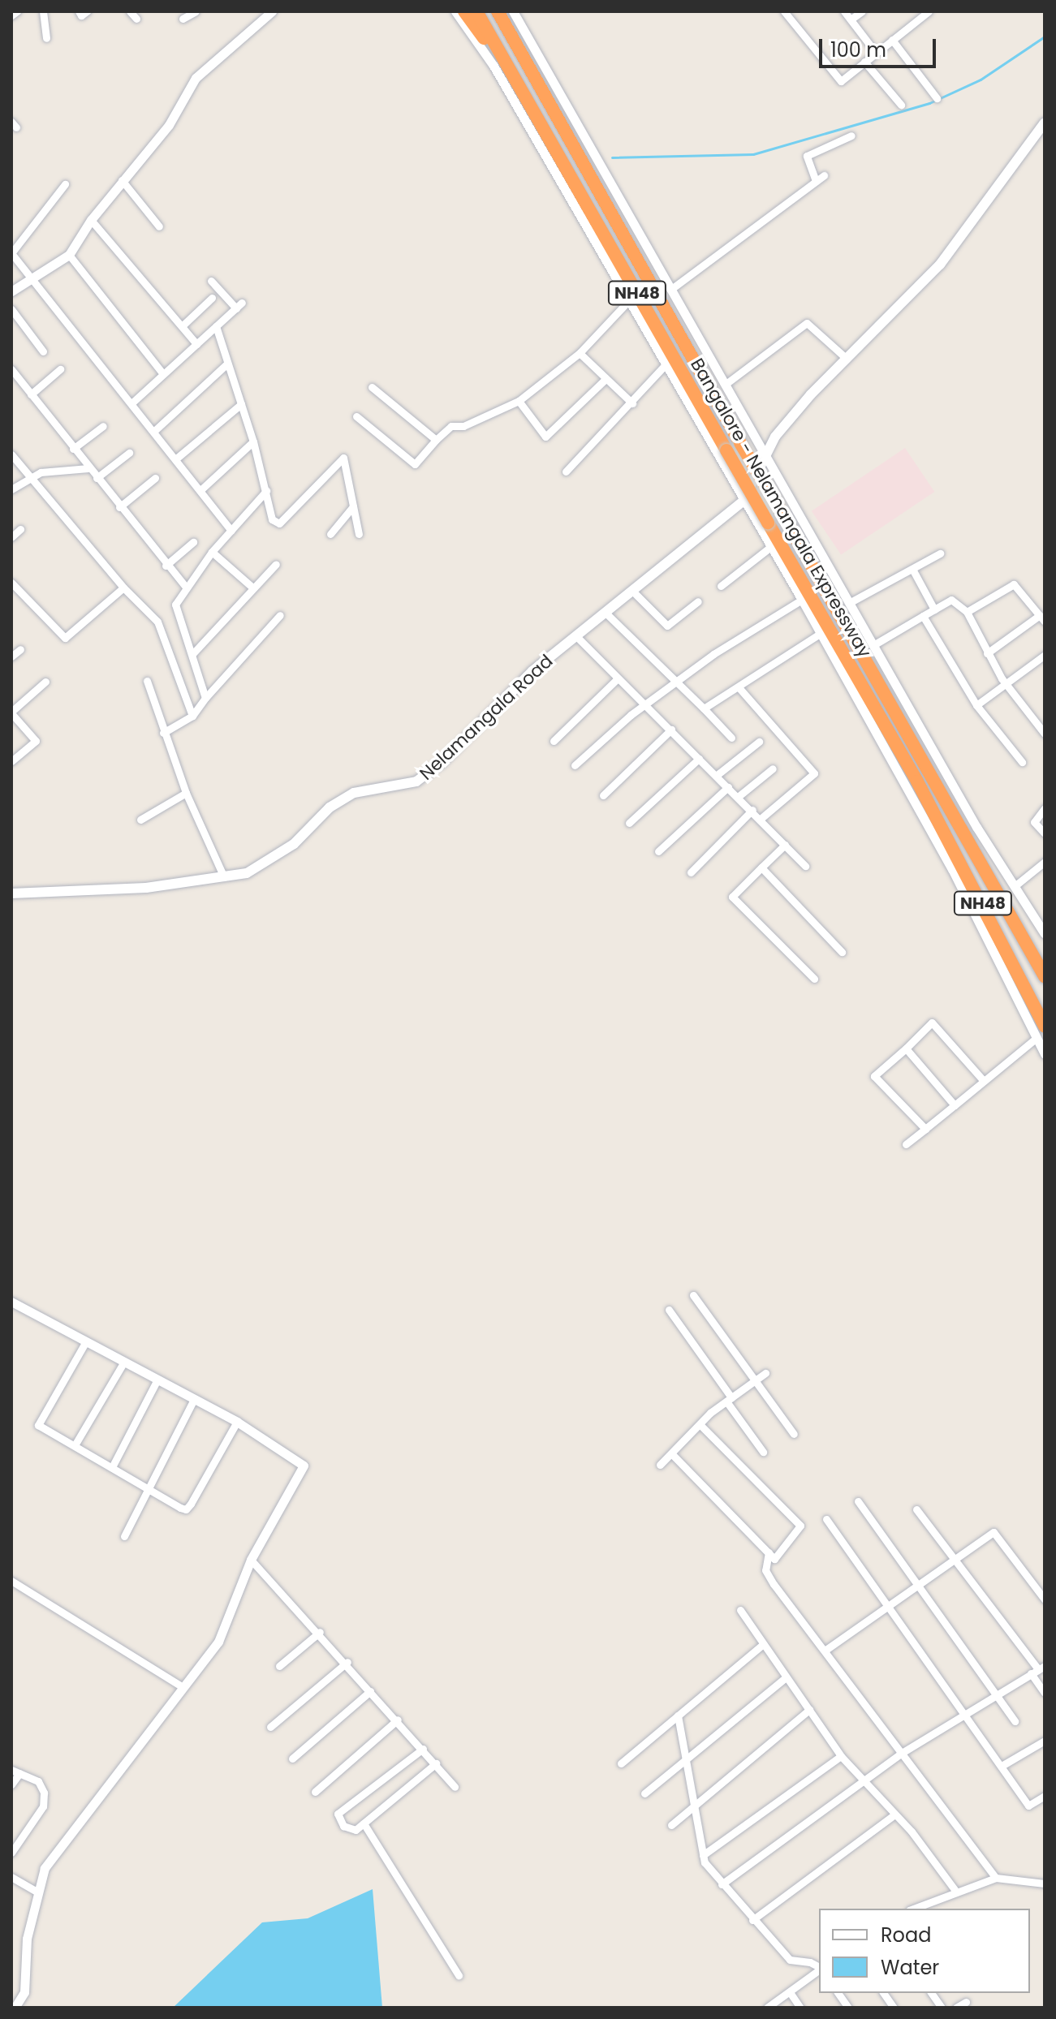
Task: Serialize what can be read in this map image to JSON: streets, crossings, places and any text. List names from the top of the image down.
{
  "streets": {
    "highway": ["NH48", "Bangalore - Nelamangala Expressway"],
    "main road": ["Nelamangala Road"]
  },
  "legend": ["Road", "Water"],
  "scale_bar": "100 m"
}
